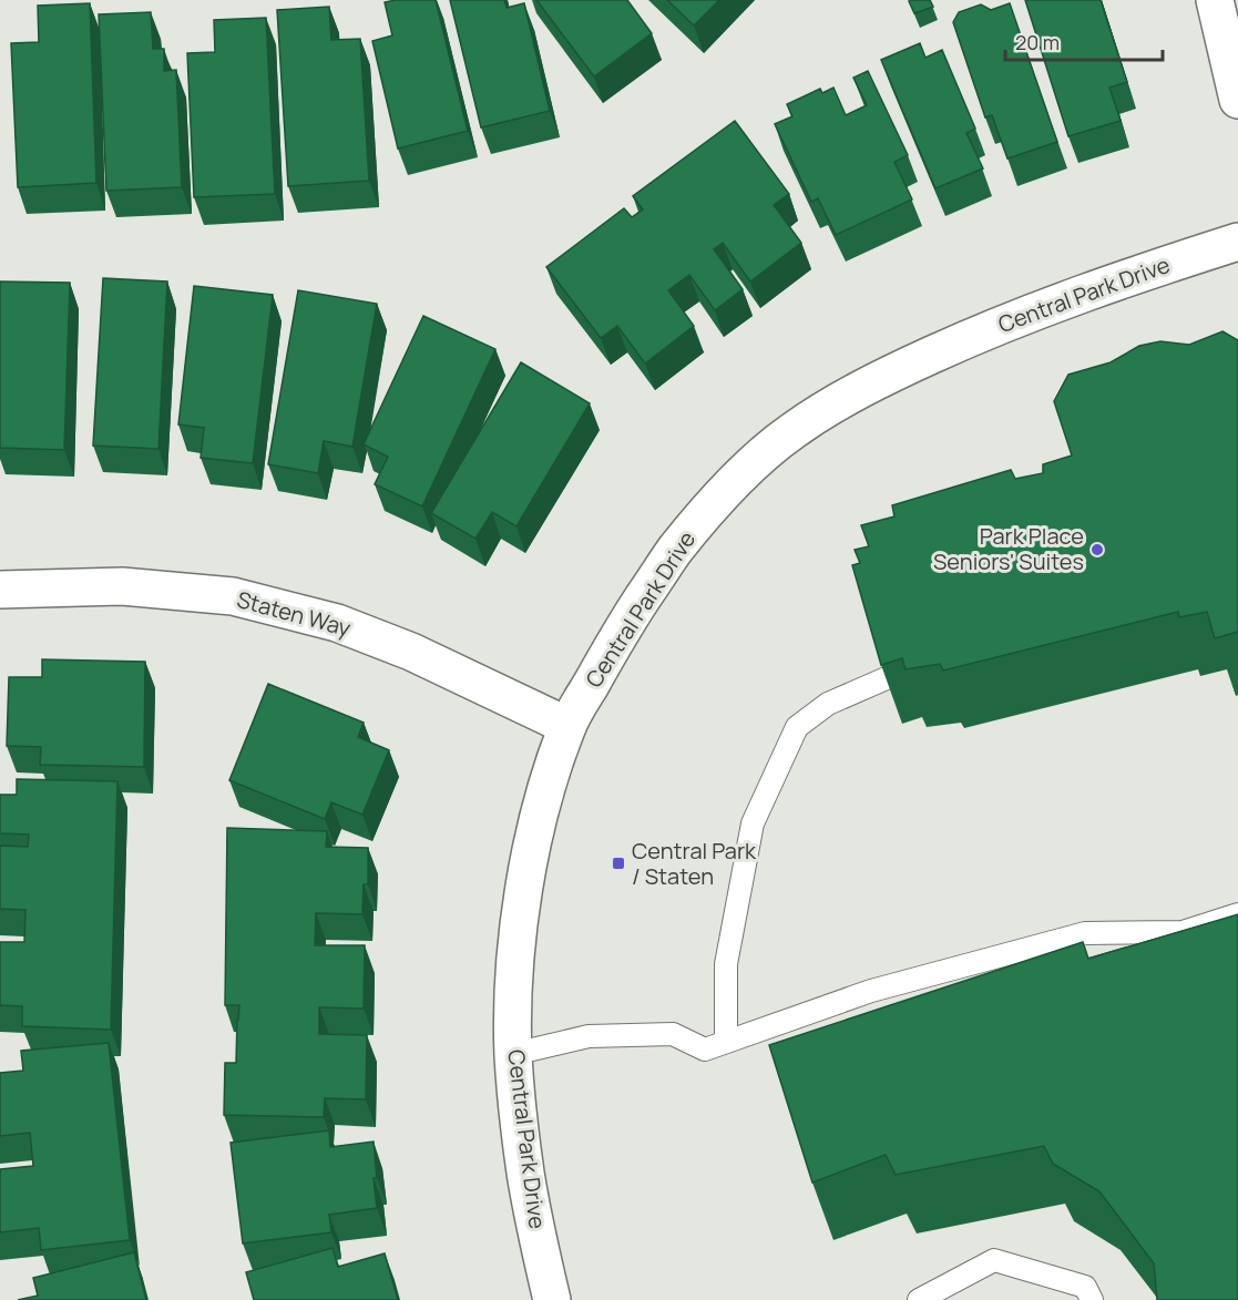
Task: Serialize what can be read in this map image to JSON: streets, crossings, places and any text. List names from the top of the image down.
{
  "streets": {
    "street": ["Central Park Drive", "Staten Way"]
  },
  "crossings": [
    ["Central Park Drive", "Staten Way"]
  ],
  "places": {
    "other": ["Park Place Seniors' Suites"],
    "transit": ["Central Park / Staten"]
  },
  "scale_bar": "20 m"
}
